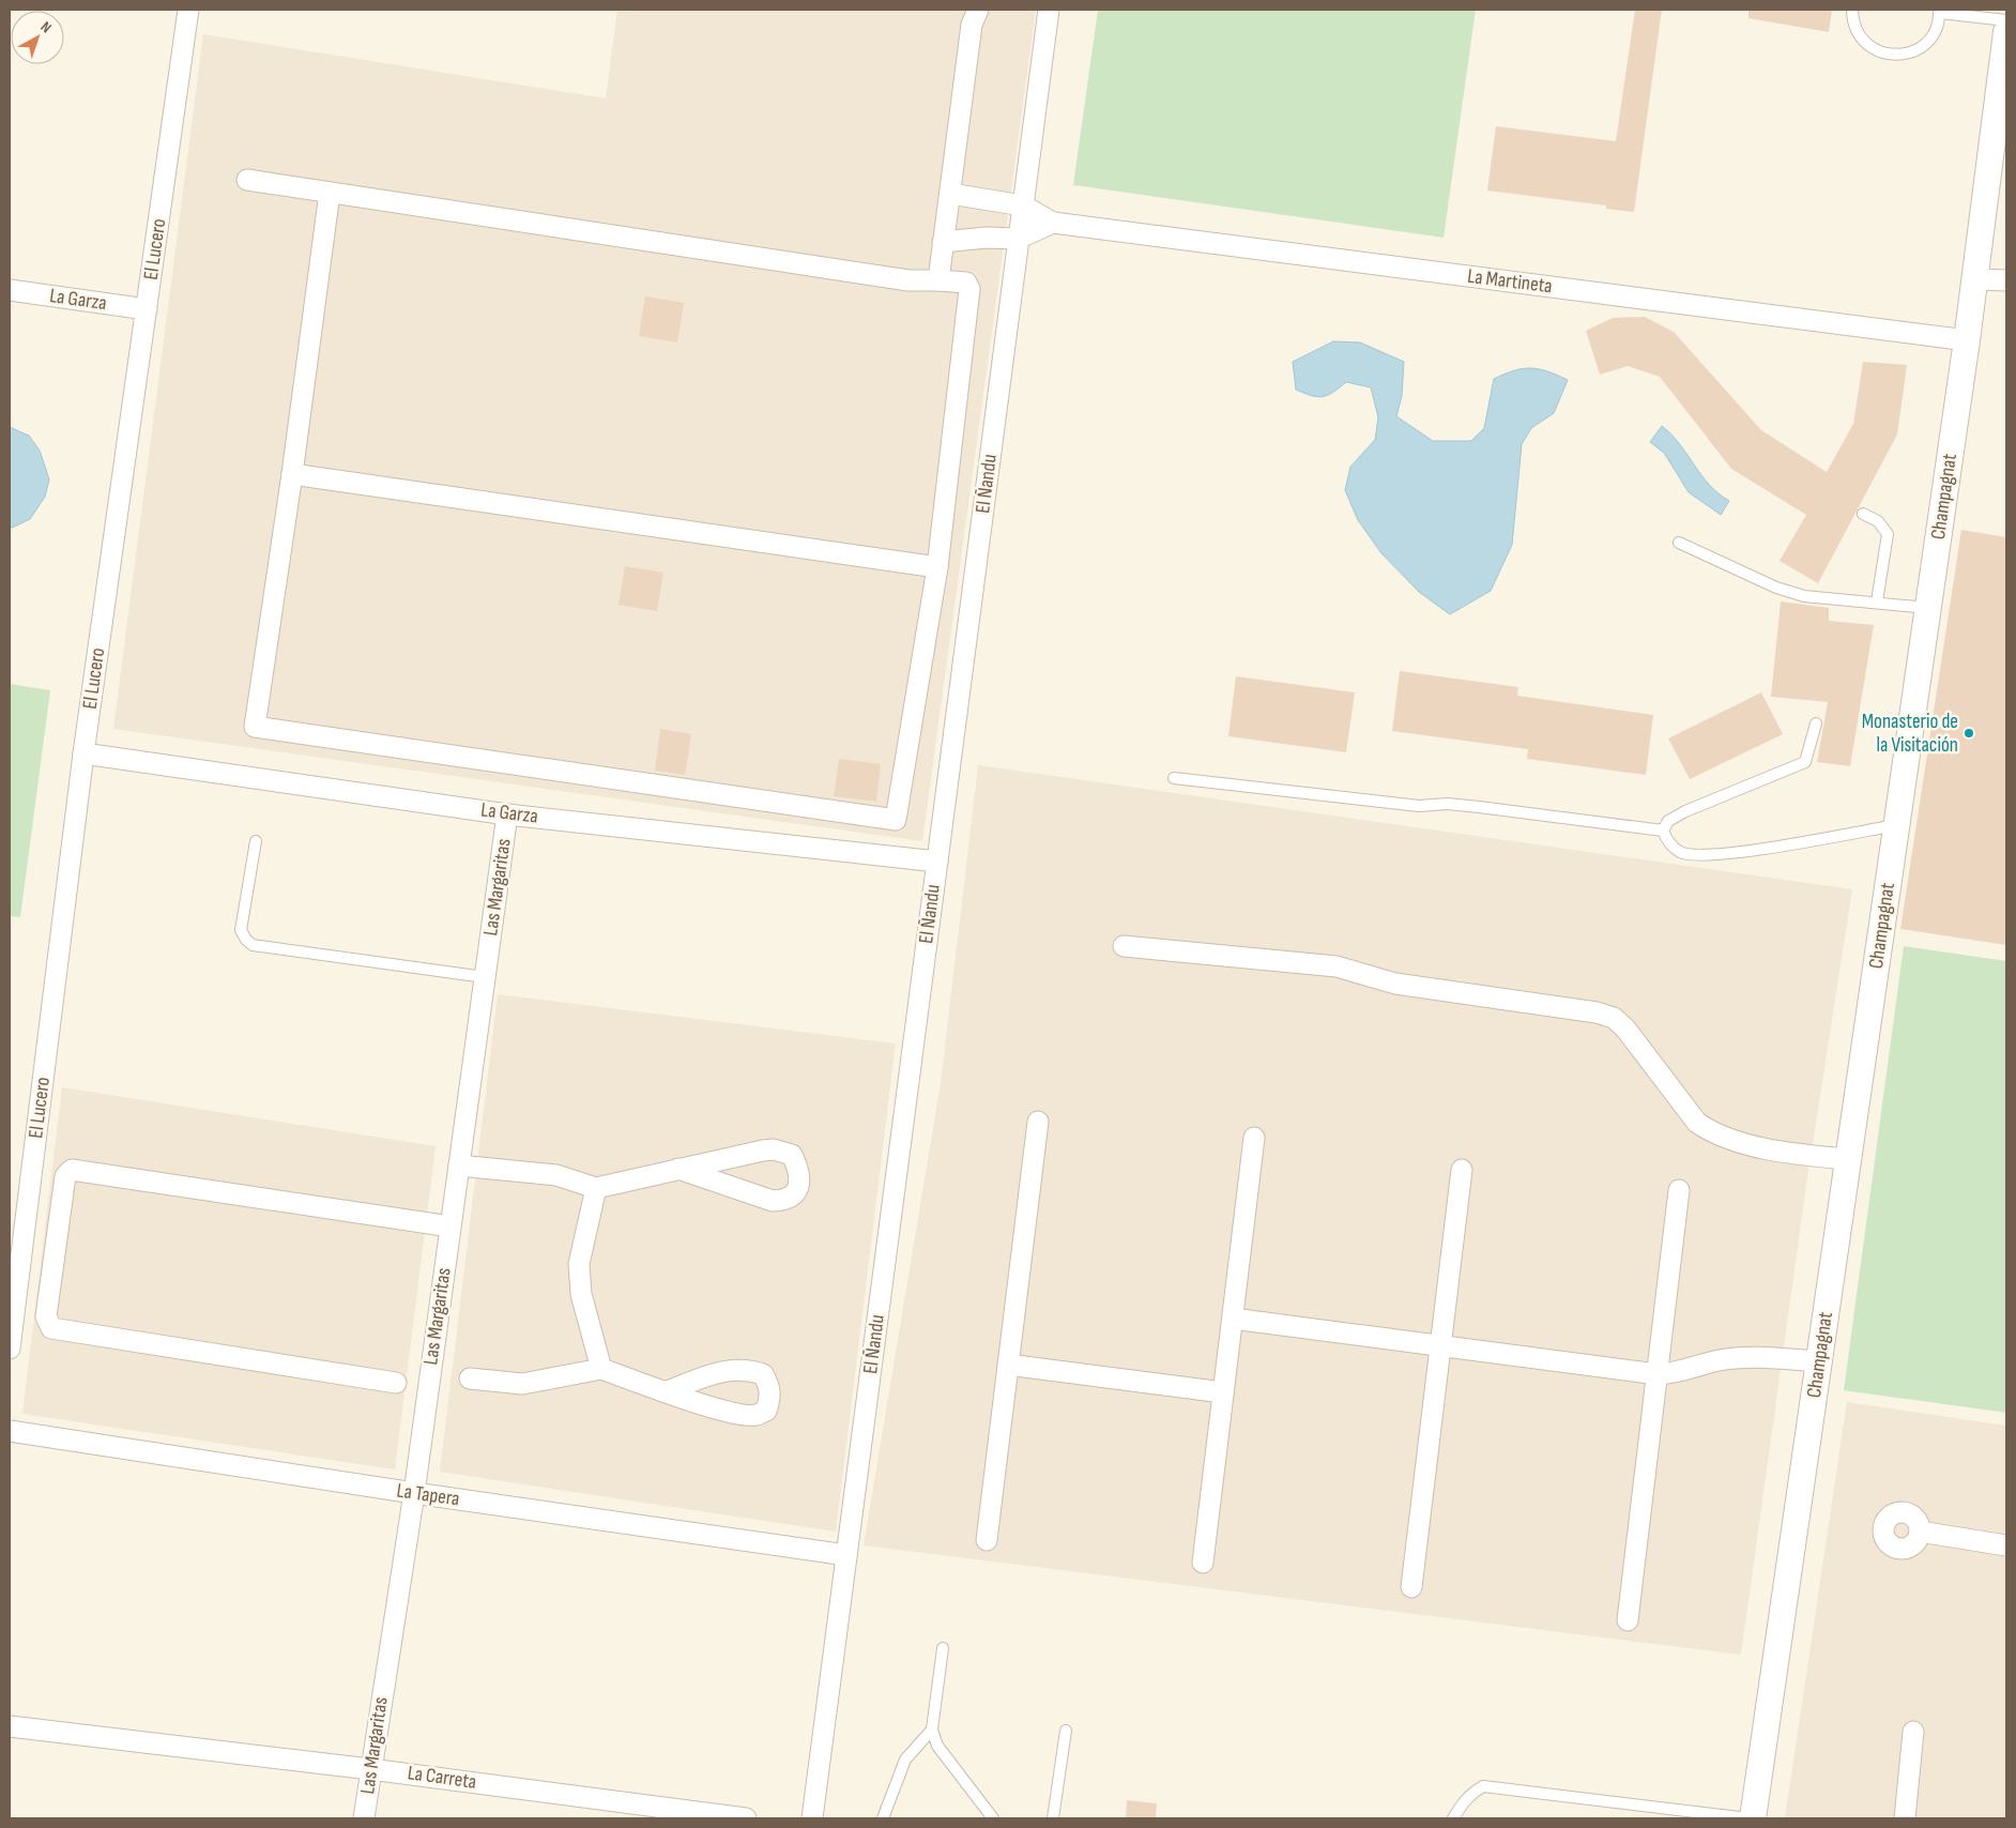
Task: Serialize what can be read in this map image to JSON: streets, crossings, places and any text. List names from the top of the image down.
{
  "streets": {
    "street": [
      "El Lucero",
      "La Martineta",
      "La Garza",
      "El Ñandu",
      "Champagnat",
      "Las Margaritas",
      "La Tapera",
      "La Carreta"
    ]
  },
  "crossings": [
    ["El Lucero", "La Garza"],
    ["La Martineta", "Champagnat"],
    ["La Garza", "El Ñandu"],
    ["La Garza", "Las Margaritas"],
    ["El Ñandu", "La Tapera"],
    ["Las Margaritas", "La Tapera"],
    ["Las Margaritas", "La Carreta"]
  ],
  "places": ["Monasterio de la Visitación"],
  "north": "top right"
}
